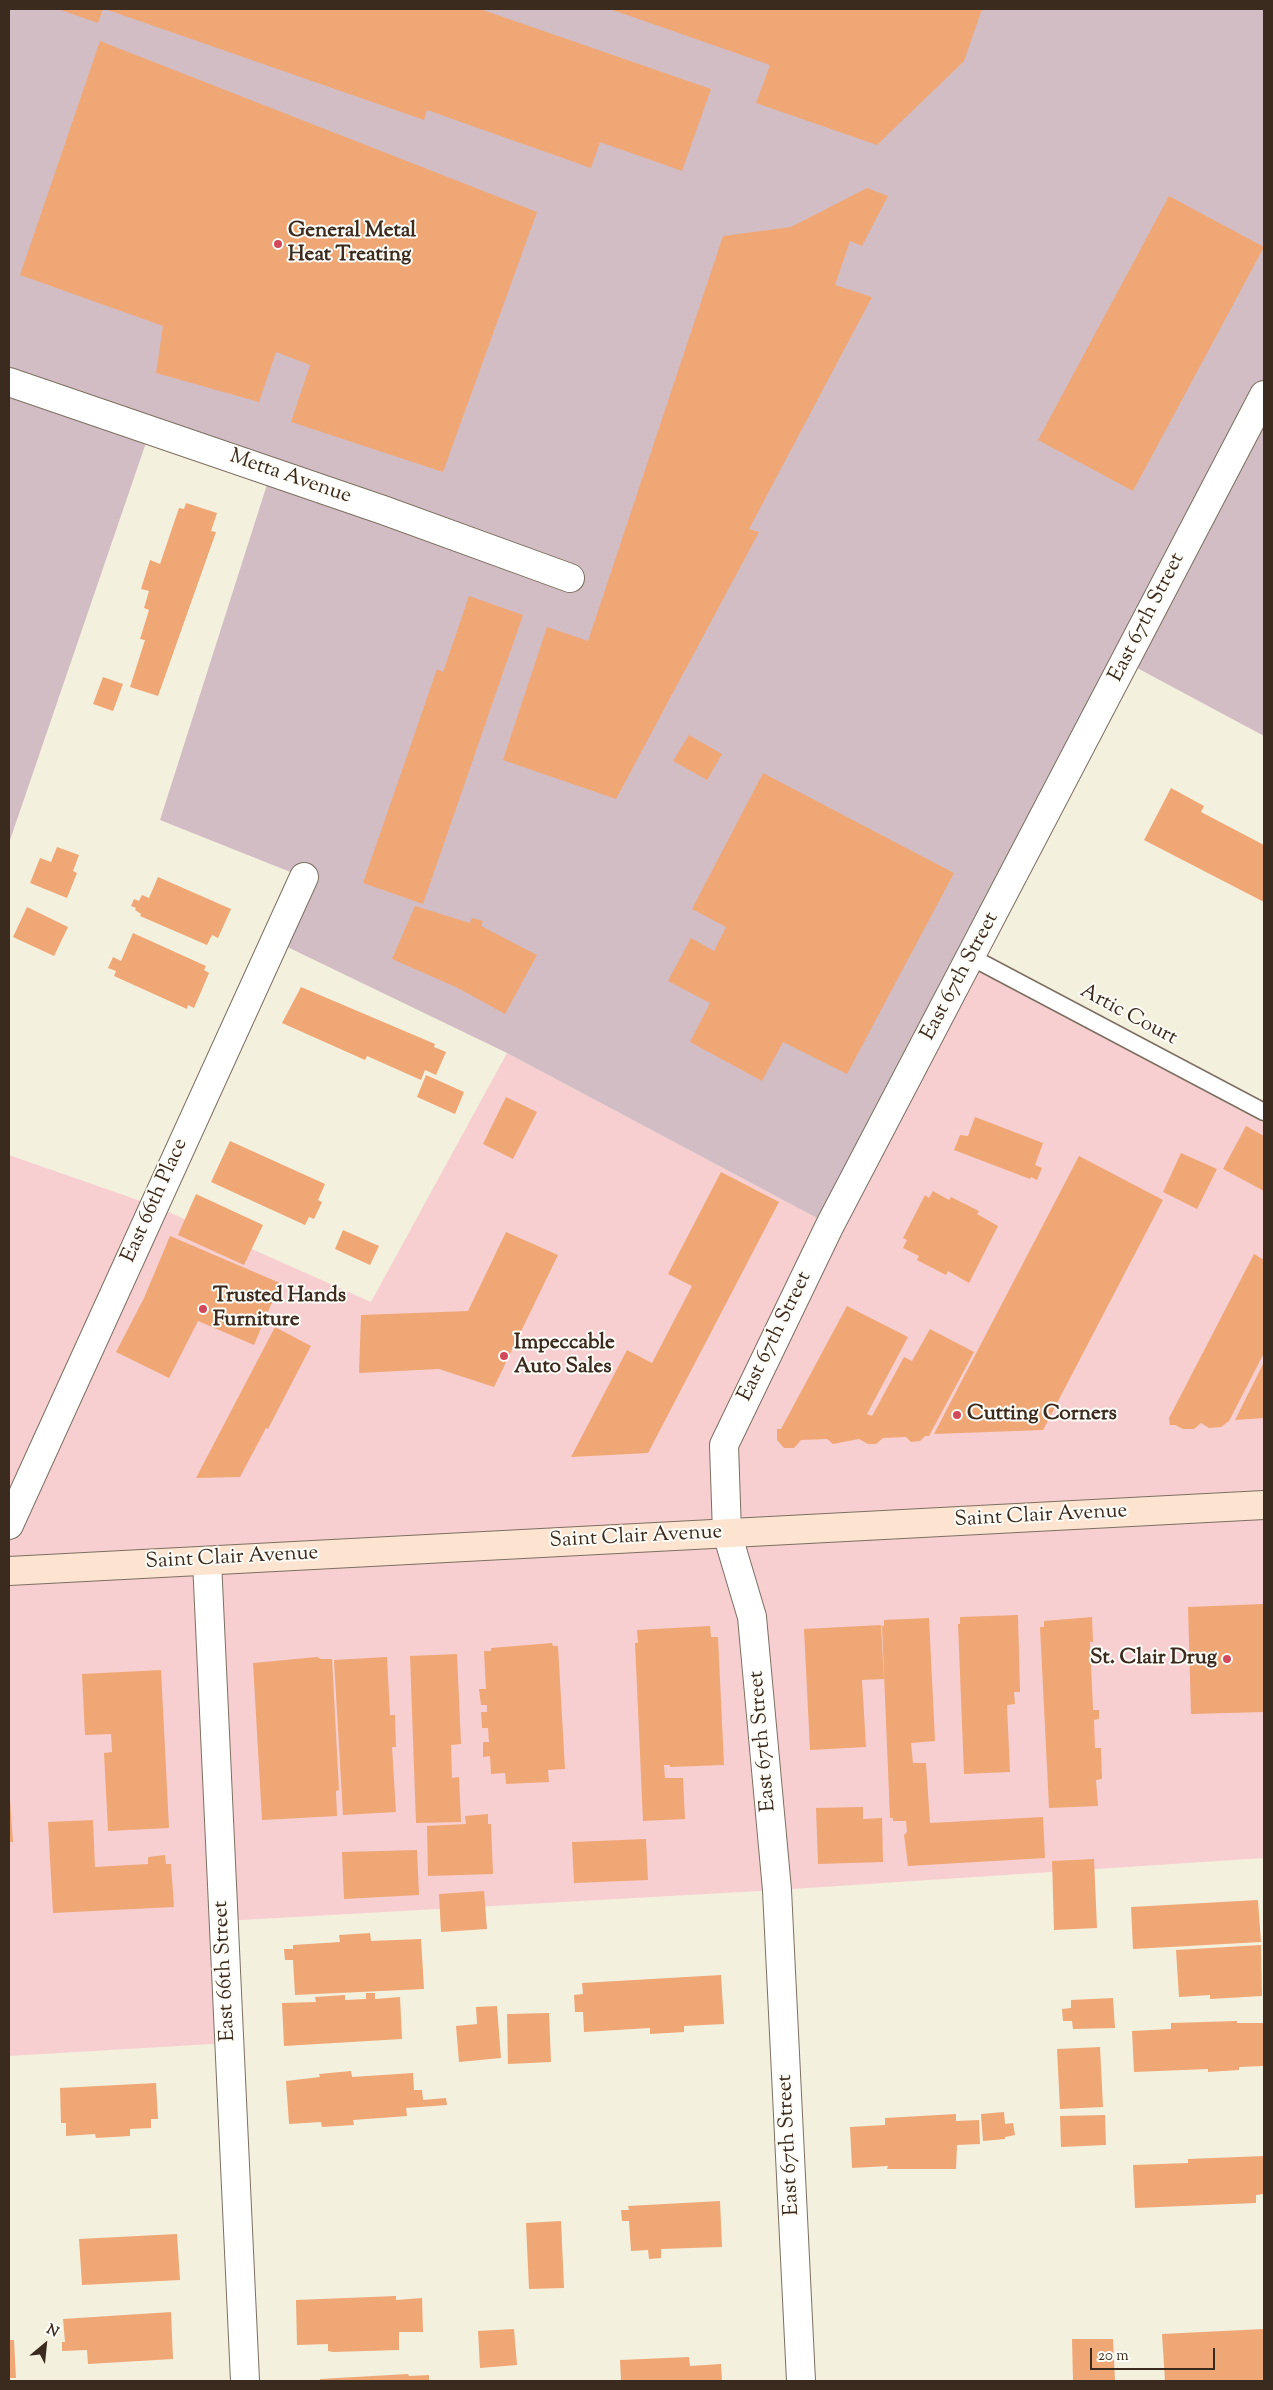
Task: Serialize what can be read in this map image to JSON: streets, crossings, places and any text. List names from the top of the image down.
{
  "streets": {
    "main road": ["Saint Clair Avenue"],
    "street": [
      "Metta Avenue",
      "East 67th Street",
      "East 66th Place",
      "East 66th Street"
    ],
    "lane": ["Artic Court"]
  },
  "crossings": [
    ["East 67th Street", "Artic Court"],
    ["East 67th Street", "Saint Clair Avenue"],
    ["Saint Clair Avenue", "East 66th Street"]
  ],
  "places": [
    "General Metal Heat Treating",
    "Trusted Hands Furniture",
    "Impeccable Auto Sales",
    "Cutting Corners",
    "St. Clair Drug"
  ],
  "scale_bar": "20 m",
  "north": "top right"
}
